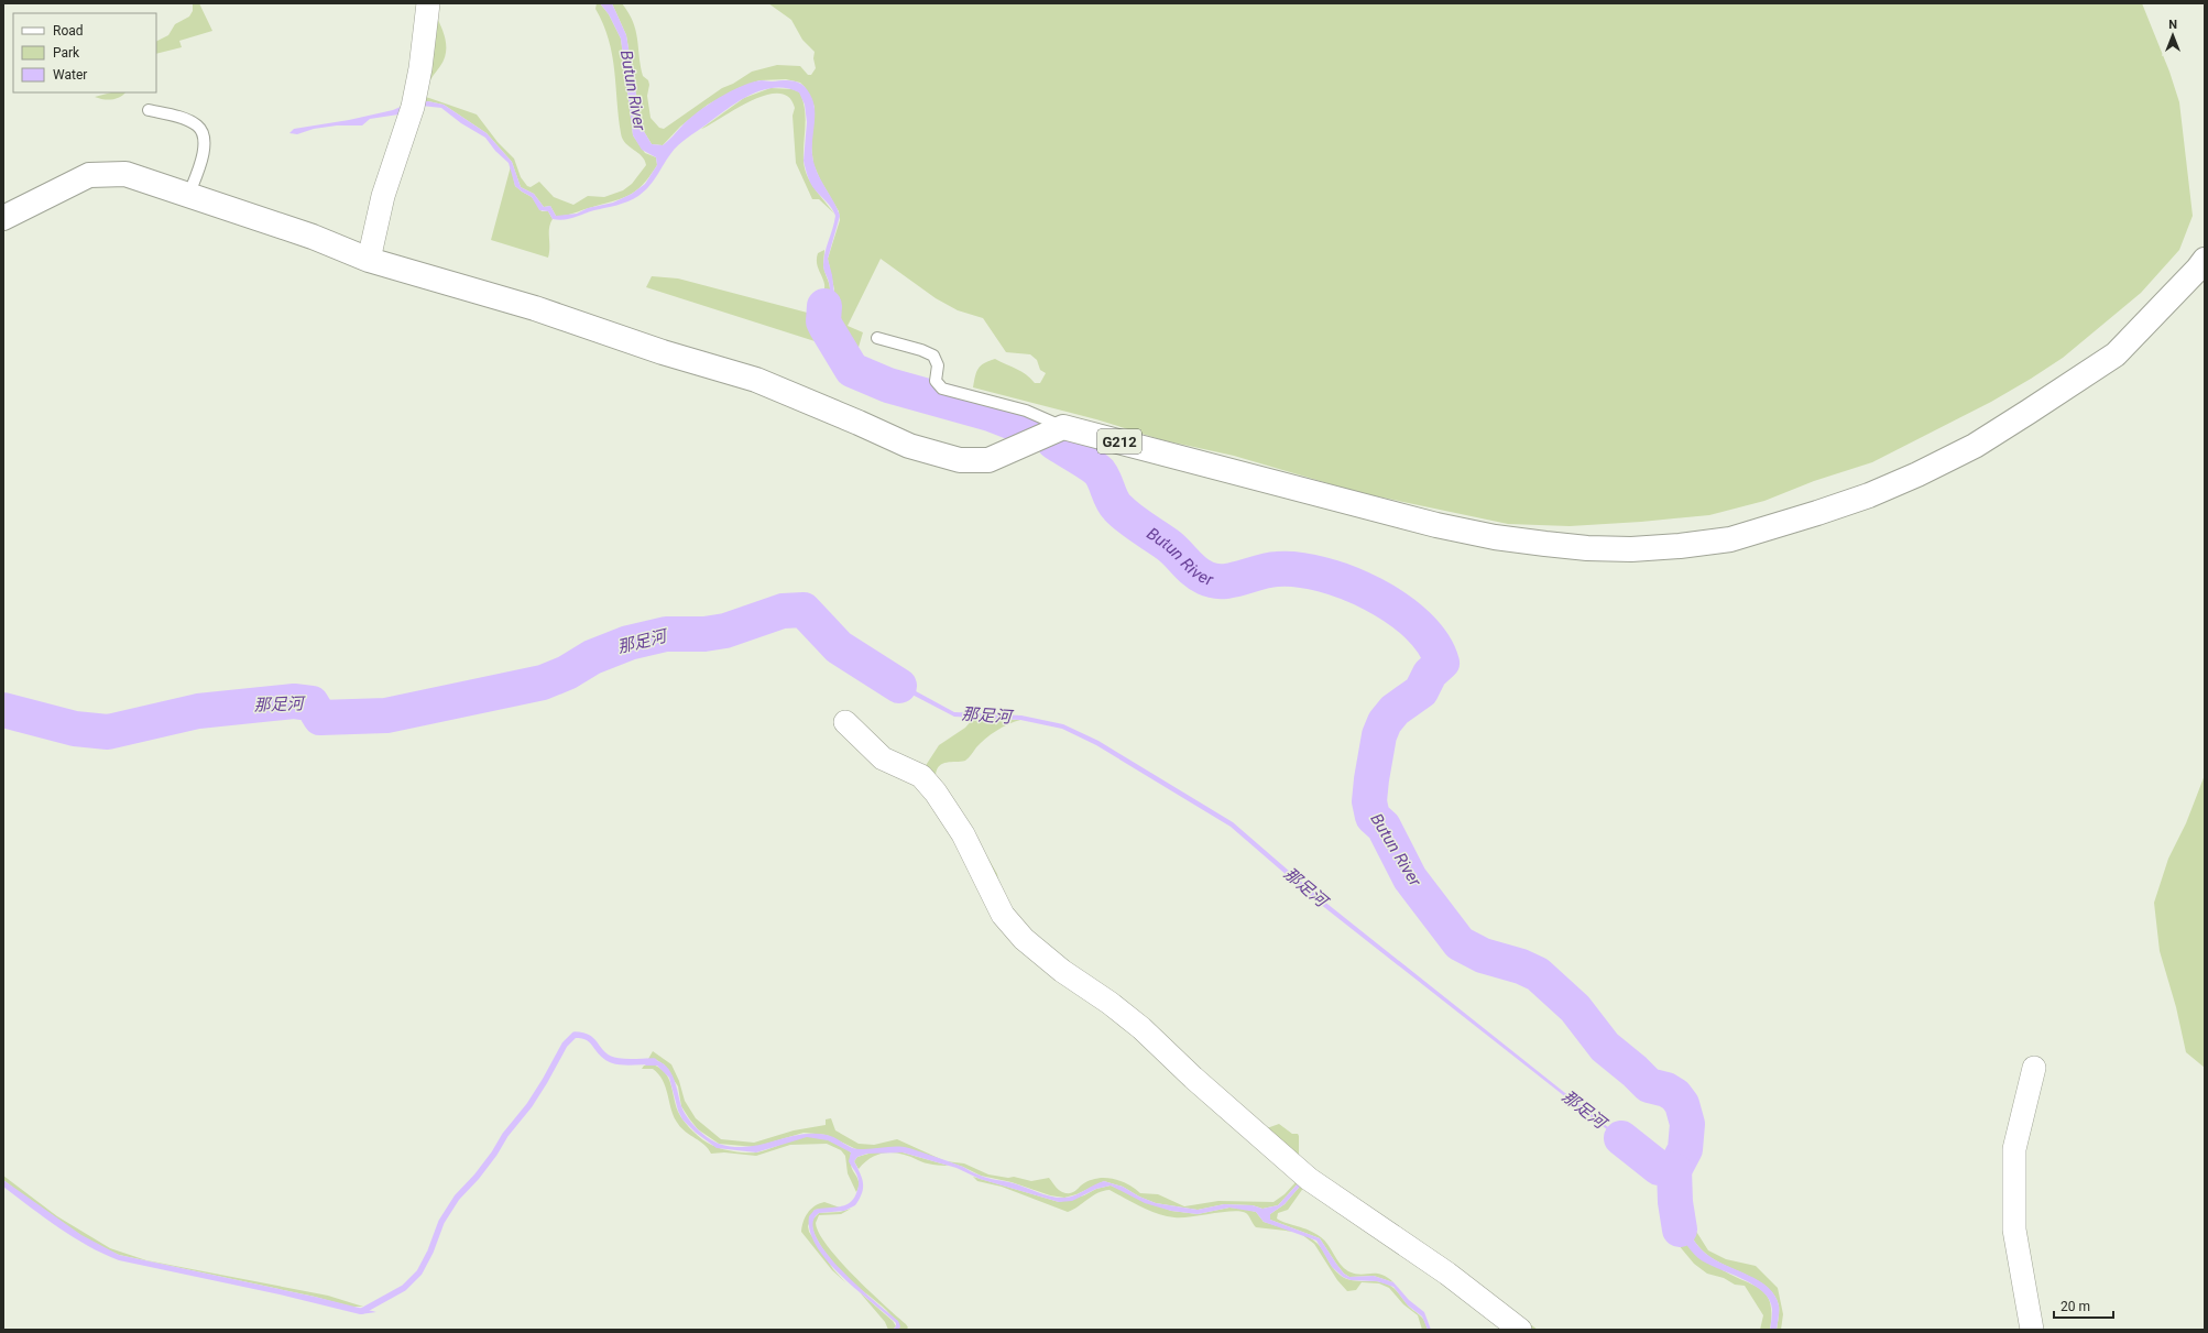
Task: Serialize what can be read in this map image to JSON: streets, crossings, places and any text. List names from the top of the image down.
{
  "streets": {
    "highway": ["G212"]
  },
  "water": ["Butun River", "那足河"],
  "legend": ["Road", "Park", "Water"],
  "scale_bar": "20 m",
  "north": "top"
}
